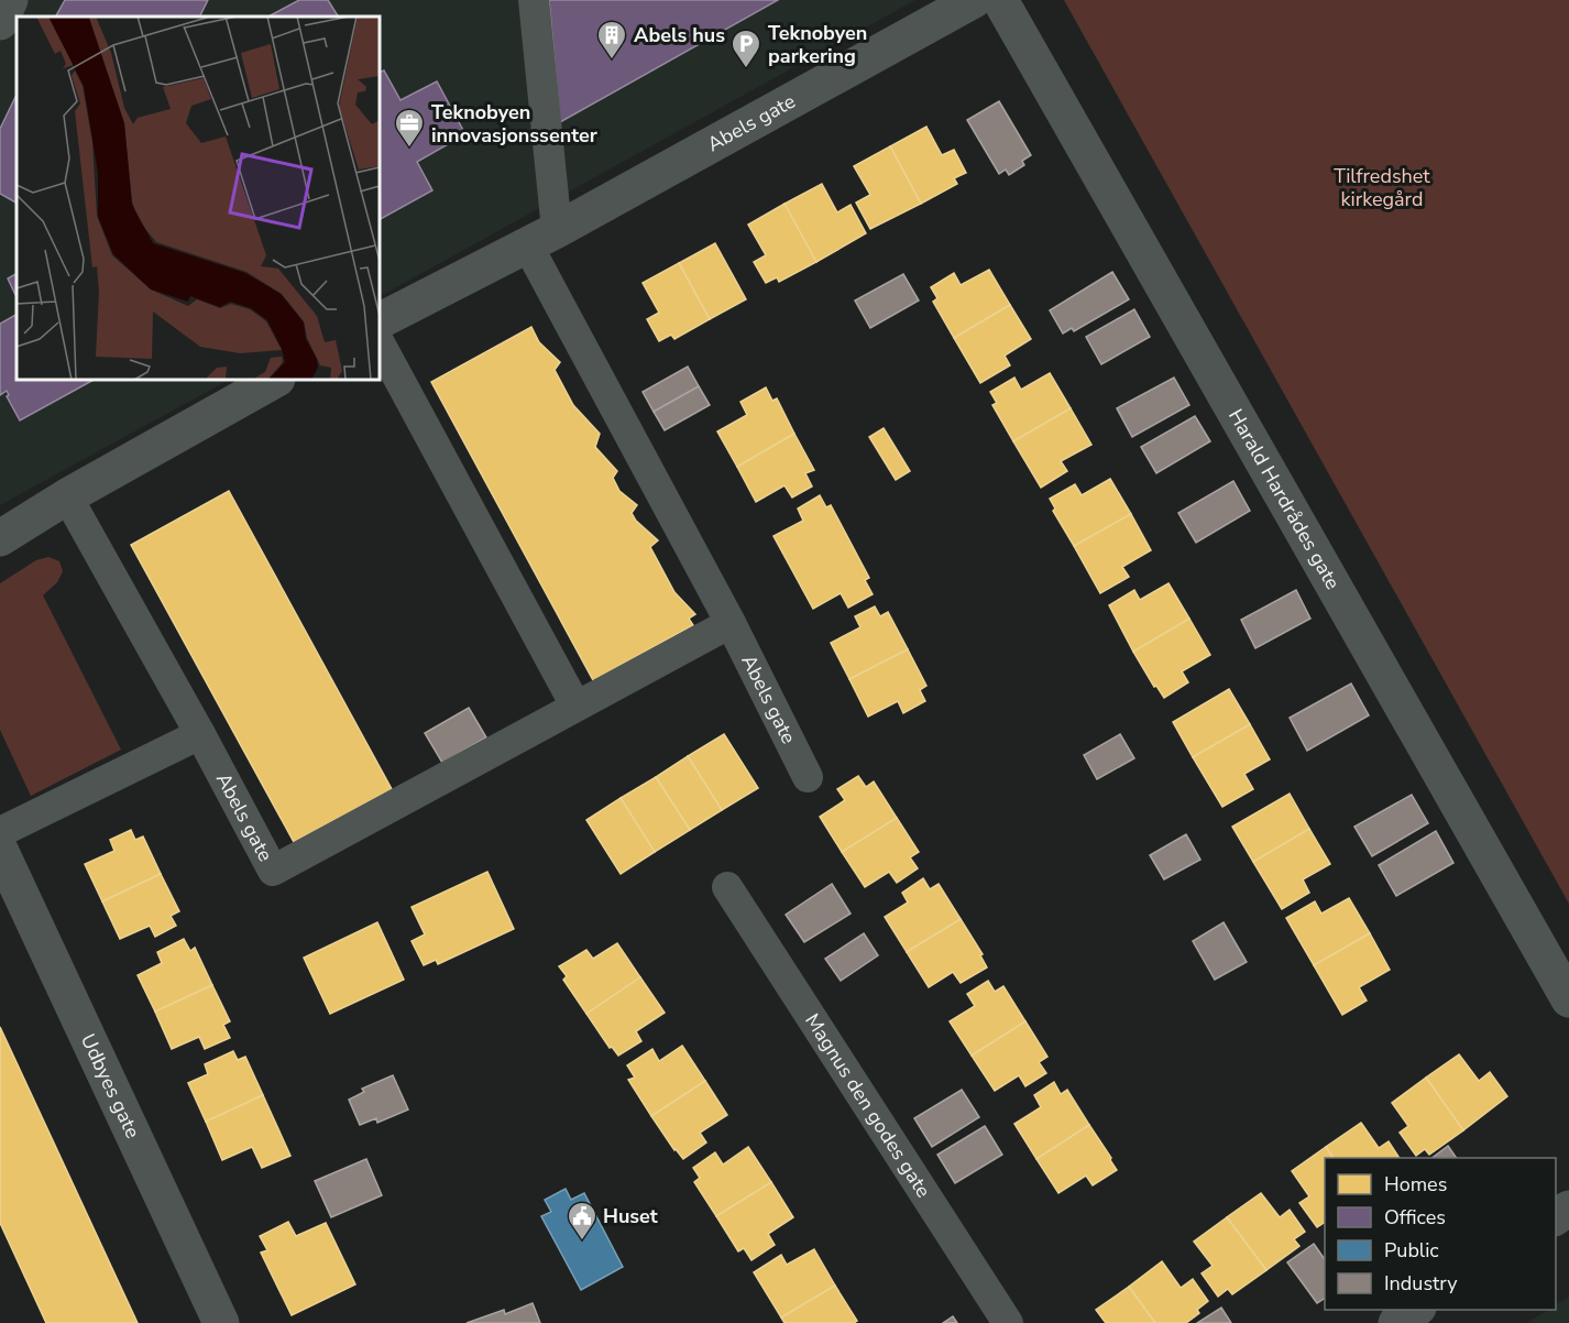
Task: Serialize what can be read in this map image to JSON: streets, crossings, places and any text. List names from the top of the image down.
{
  "streets": {
    "street": ["Abels gate", "Harald Hardrådes gate", "Udbyes gate"],
    "lane": ["Magnus den godes gate"]
  },
  "parks": ["Tilfredshet kirkegård"],
  "places": {
    "building": ["Abels hus"],
    "parking": ["Teknobyen parkering"],
    "office": ["Teknobyen innovasjonssenter"],
    "public building": ["Huset"]
  },
  "legend": [
    "Homes",
    "Offices",
    "Public",
    "Industry"
  ]
}
